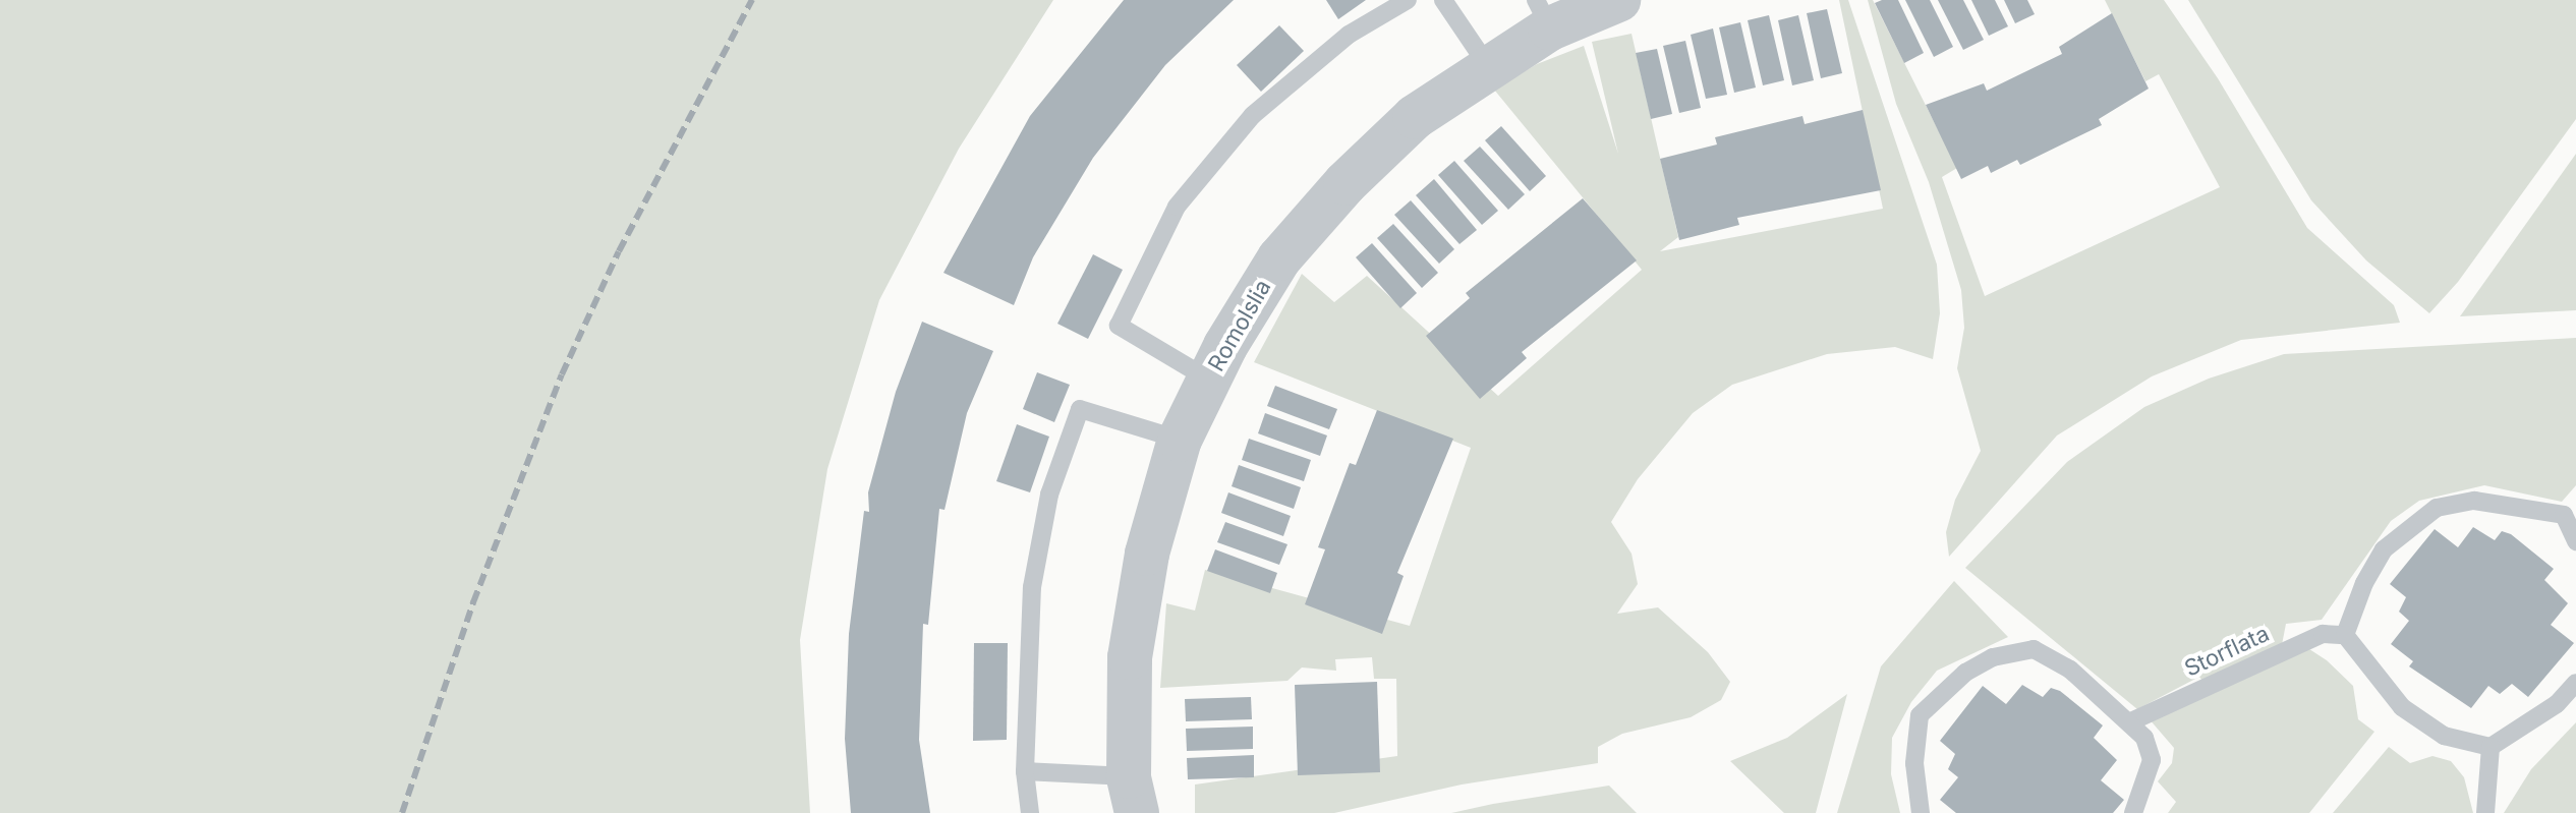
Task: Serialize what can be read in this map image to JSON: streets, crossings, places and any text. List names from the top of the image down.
{
  "streets": {
    "street": ["Romolslia"],
    "lane": ["Storflata"]
  }
}
